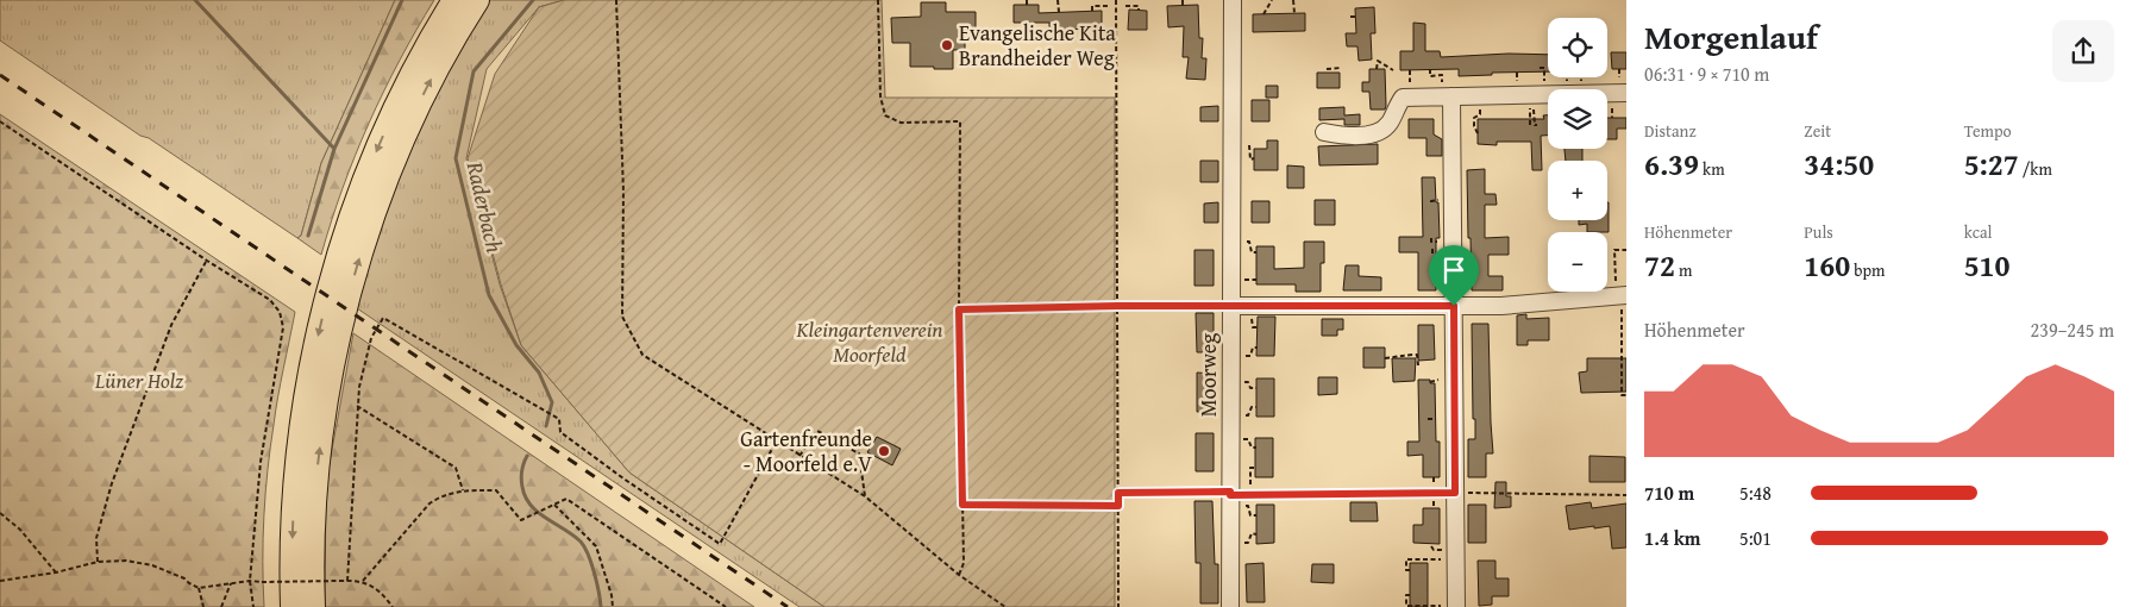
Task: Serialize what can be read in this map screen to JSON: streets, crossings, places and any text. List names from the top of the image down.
{
  "streets": {
    "street": ["Moorweg"]
  },
  "water": ["Raderbach"],
  "parks": ["Kleingartenverein Moorfeld", "Lüner Holz"],
  "places": ["Evangelische Kita Brandheider Weg", "Gartenfreunde - Moorfeld e.V"],
  "page": {
    "heading": ["Morgenlauf", "06:31 · 9 × 710 m"],
    "map_buttons": ["+", "−"],
    "stats": [
      ["Distanz", "6.39 km"],
      ["Zeit", "34:50"],
      ["Tempo", "5:27 /km"],
      ["Höhenmeter", "72 m"],
      ["Puls", "160 bpm"],
      ["kcal", "510"]
    ],
    "chart": ["Höhenmeter", "239–245 m"],
    "list": [
      {
        "name": "710 m",
        "note": "5:48"
      },
      {
        "name": "1.4 km",
        "note": "5:01"
      }
    ]
  }
}
